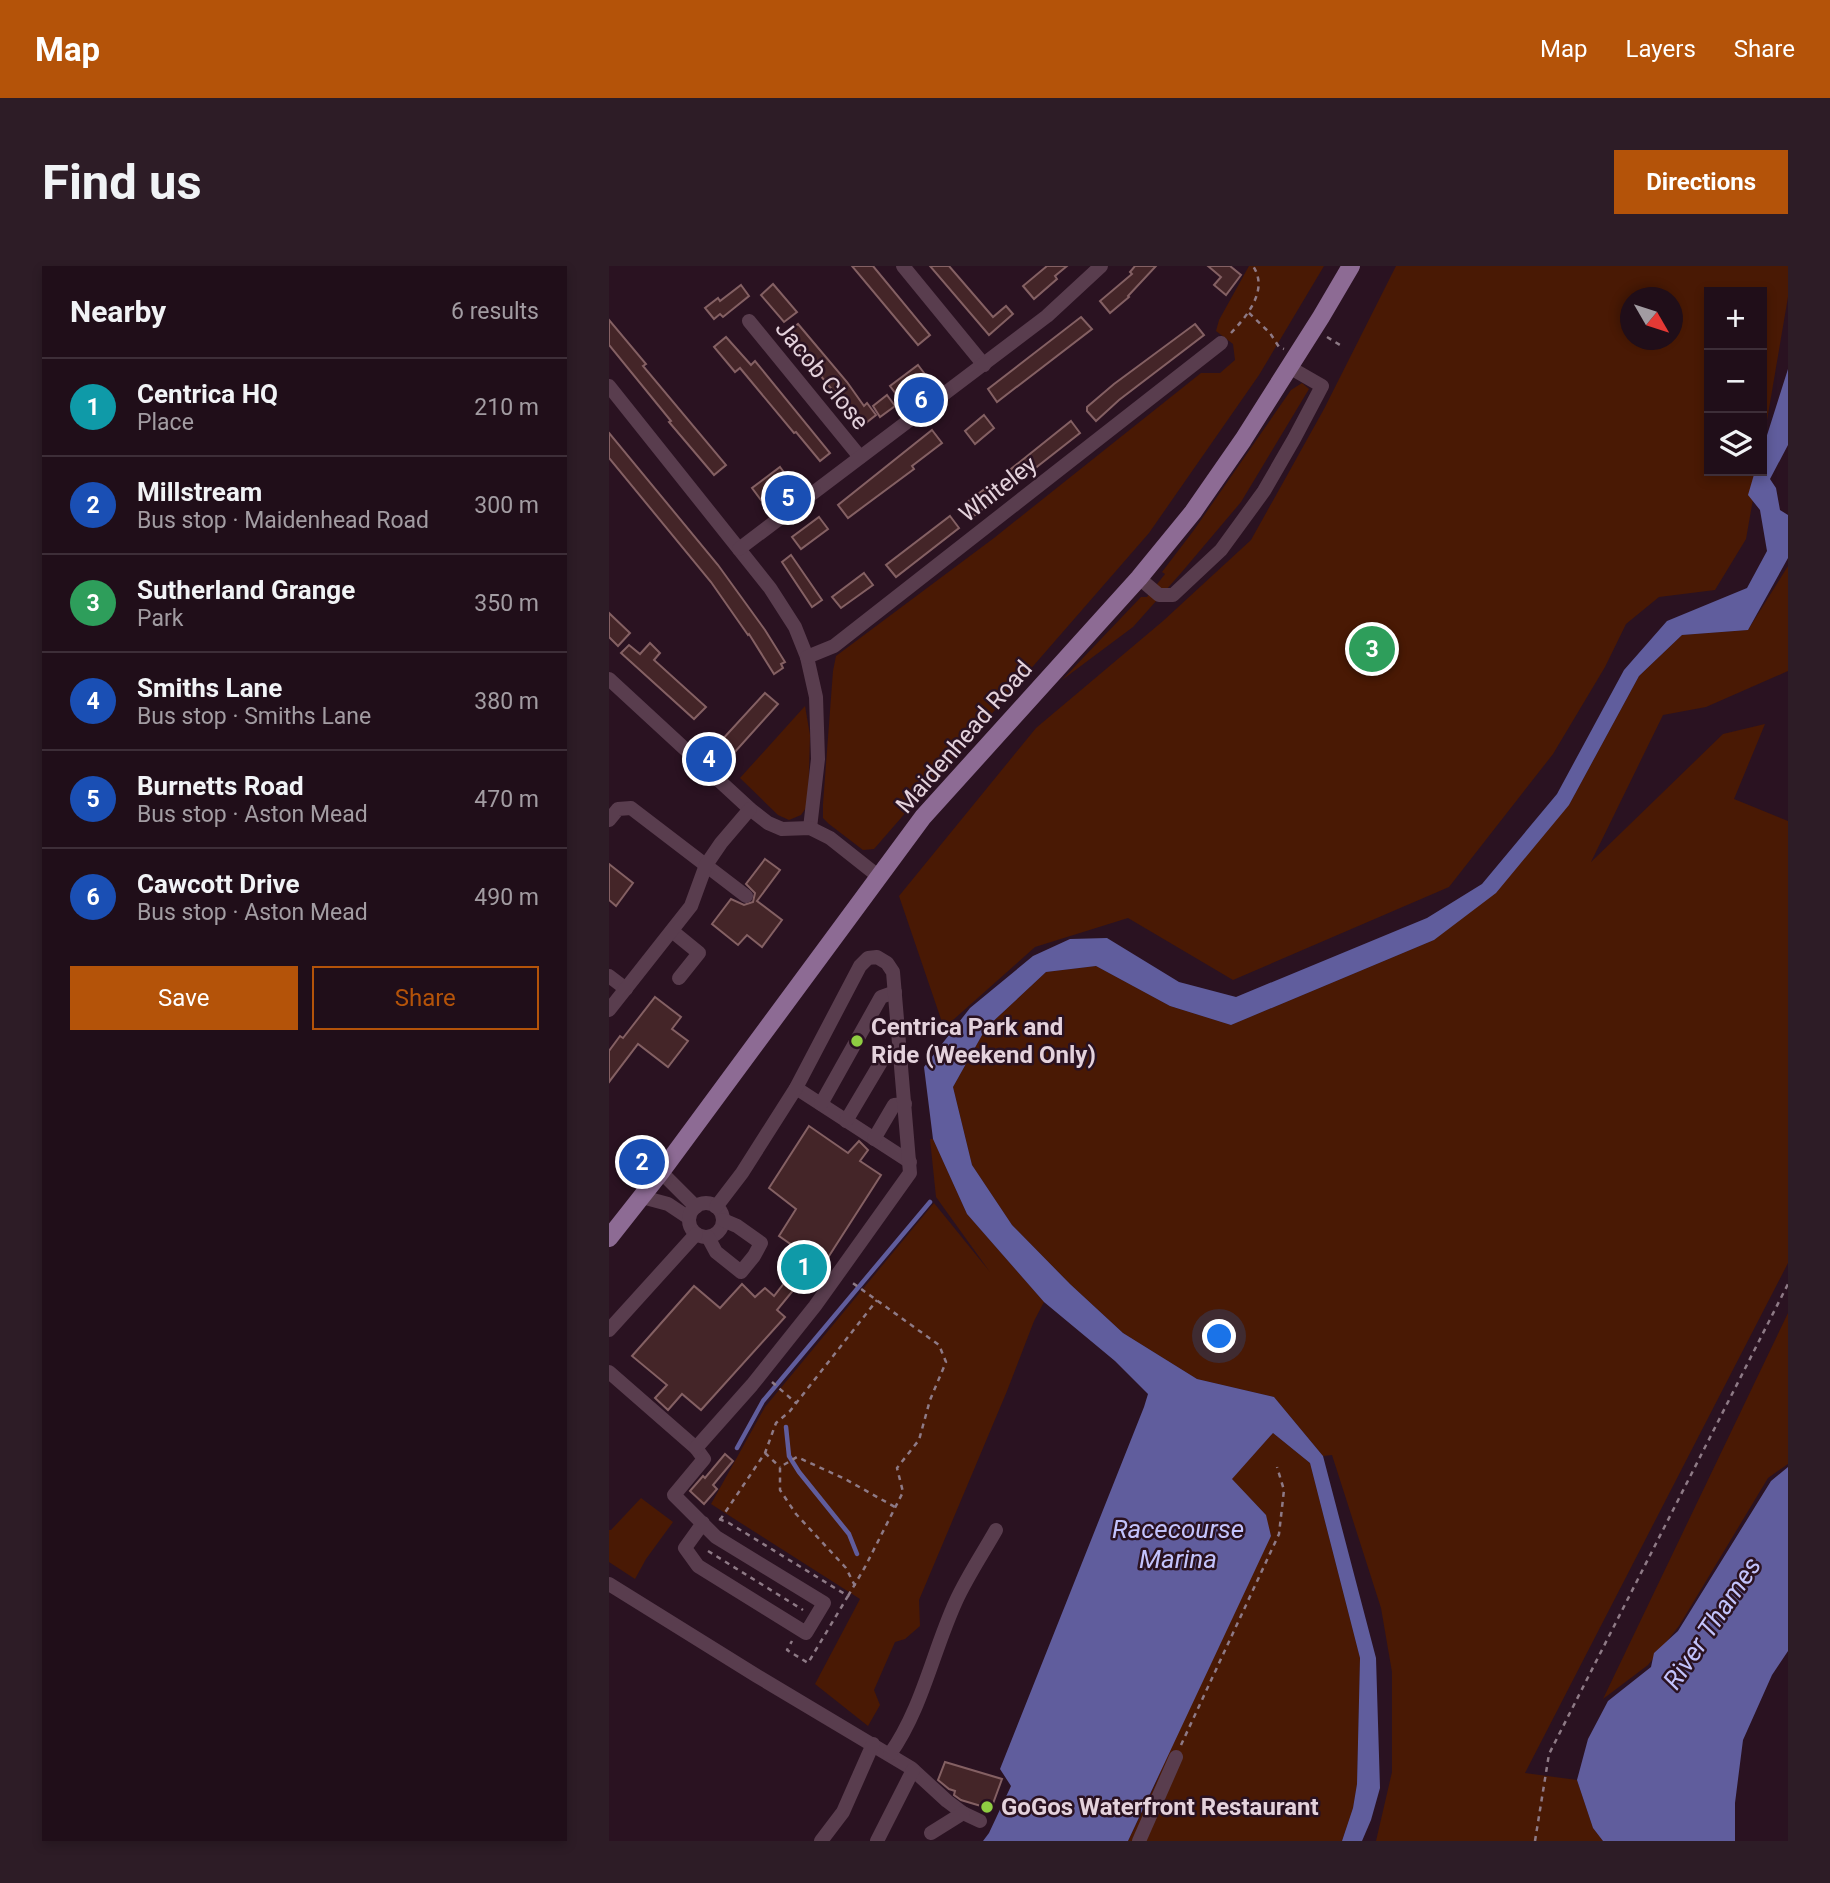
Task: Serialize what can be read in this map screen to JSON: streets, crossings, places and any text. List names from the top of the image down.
{
  "streets": {
    "main road": ["Maidenhead Road"],
    "street": ["Jacob Close", "Whiteley"]
  },
  "water": ["Racecourse Marina", "River Thames"],
  "places": ["Centrica Park and Ride (Weekend Only)", "GoGos Waterfront Restaurant"],
  "north": "bottom right",
  "page": {
    "header": "Map",
    "nav": ["Map", "Layers", "Share"],
    "buttons": [
      "Directions",
      ["Save", "Share"]
    ],
    "title": "Find us",
    "heading": ["Nearby", "6 results"],
    "map_buttons": ["+", "−"],
    "list": [
      {
        "mark": "1",
        "name": "Centrica HQ",
        "note": "Place",
        "value": "210 m"
      },
      {
        "mark": "2",
        "name": "Millstream",
        "note": "Bus stop · Maidenhead Road",
        "value": "300 m"
      },
      {
        "mark": "3",
        "name": "Sutherland Grange",
        "note": "Park",
        "value": "350 m"
      },
      {
        "mark": "4",
        "name": "Smiths Lane",
        "note": "Bus stop · Smiths Lane",
        "value": "380 m"
      },
      {
        "mark": "5",
        "name": "Burnetts Road",
        "note": "Bus stop · Aston Mead",
        "value": "470 m"
      },
      {
        "mark": "6",
        "name": "Cawcott Drive",
        "note": "Bus stop · Aston Mead",
        "value": "490 m"
      }
    ],
    "pins": [
      "6",
      "5",
      "3",
      "4",
      "2",
      "1"
    ]
  }
}
